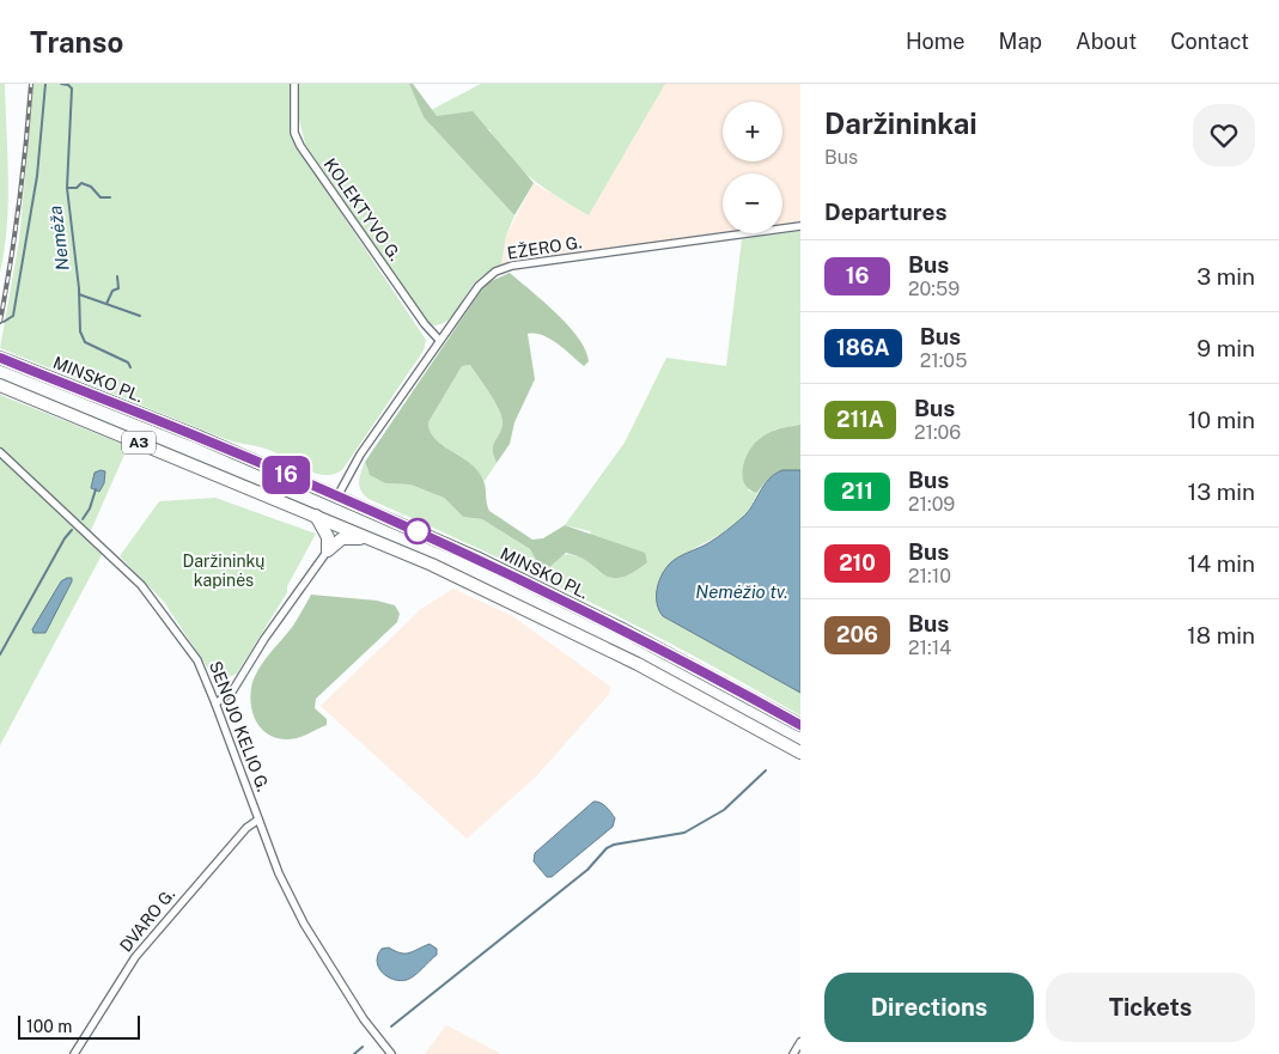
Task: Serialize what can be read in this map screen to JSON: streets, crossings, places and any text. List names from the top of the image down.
{
  "streets": {
    "highway": ["MINSKO PL.", "A3"],
    "street": [
      "KOLEKTYVO G.",
      "EŽERO G.",
      "SENOJO KELIO G.",
      "DVARO G."
    ]
  },
  "crossings": [
    ["KOLEKTYVO G.", "EŽERO G."],
    ["EŽERO G.", "MINSKO PL."],
    ["SENOJO KELIO G.", "DVARO G."]
  ],
  "water": ["Nemėža", "Nemėžio tv."],
  "parks": ["Daržininkų kapinės"],
  "lines": ["bus line 16"],
  "scale_bar": "100 m",
  "page": {
    "header": "Transo",
    "nav": [
      "Home",
      "Map",
      "About",
      "Contact"
    ],
    "on_map": "16",
    "heading": [
      ["Daržininkai", "Bus"],
      "Departures"
    ],
    "map_buttons": ["+", "−"],
    "list": [
      {
        "mark": "16",
        "name": "Bus",
        "note": "20:59",
        "value": "3 min"
      },
      {
        "mark": "186A",
        "name": "Bus",
        "note": "21:05",
        "value": "9 min"
      },
      {
        "mark": "211A",
        "name": "Bus",
        "note": "21:06",
        "value": "10 min"
      },
      {
        "mark": "211",
        "name": "Bus",
        "note": "21:09",
        "value": "13 min"
      },
      {
        "mark": "210",
        "name": "Bus",
        "note": "21:10",
        "value": "14 min"
      },
      {
        "mark": "206",
        "name": "Bus",
        "note": "21:14",
        "value": "18 min"
      }
    ],
    "buttons": ["Directions", "Tickets"],
    "scale": "100 m"
  }
}
